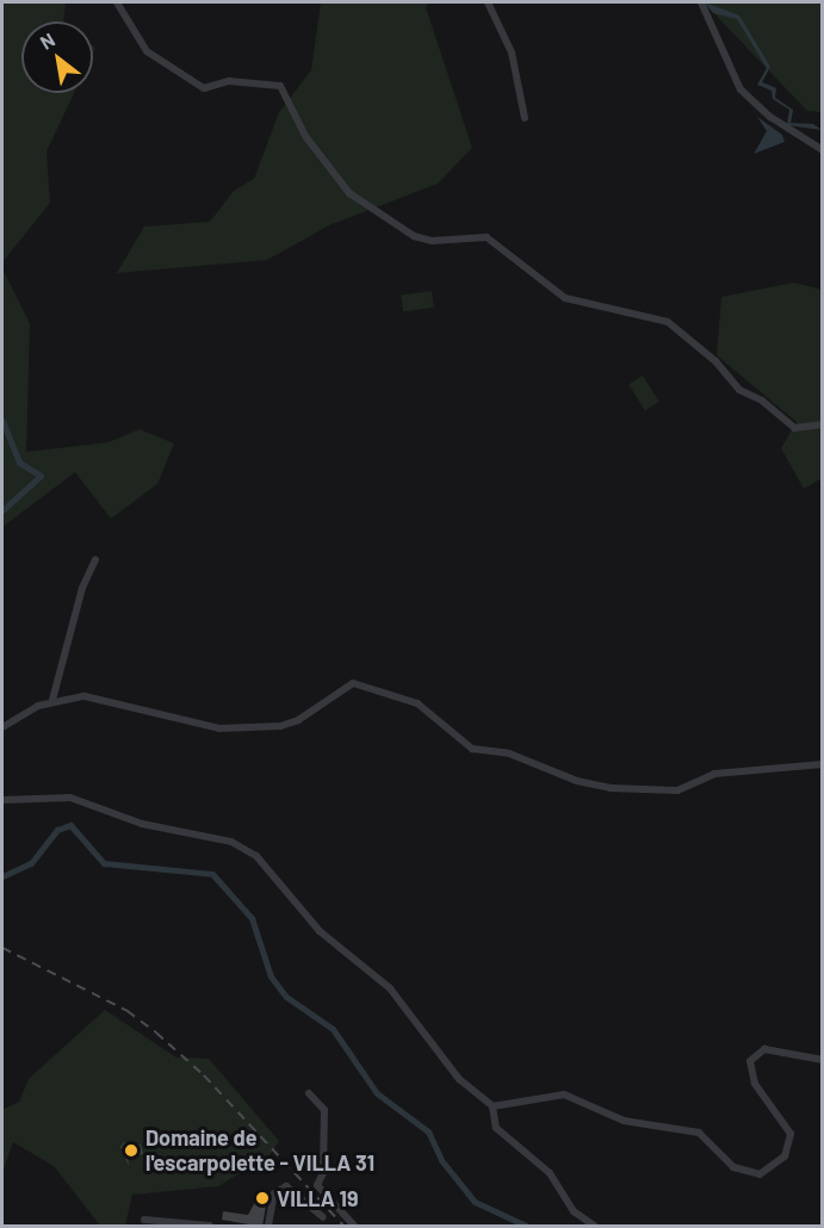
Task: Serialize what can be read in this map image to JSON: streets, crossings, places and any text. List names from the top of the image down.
{
  "places": ["Domaine de l'escarpolette - VILLA 31", "VILLA 19"],
  "north": "top left"
}
